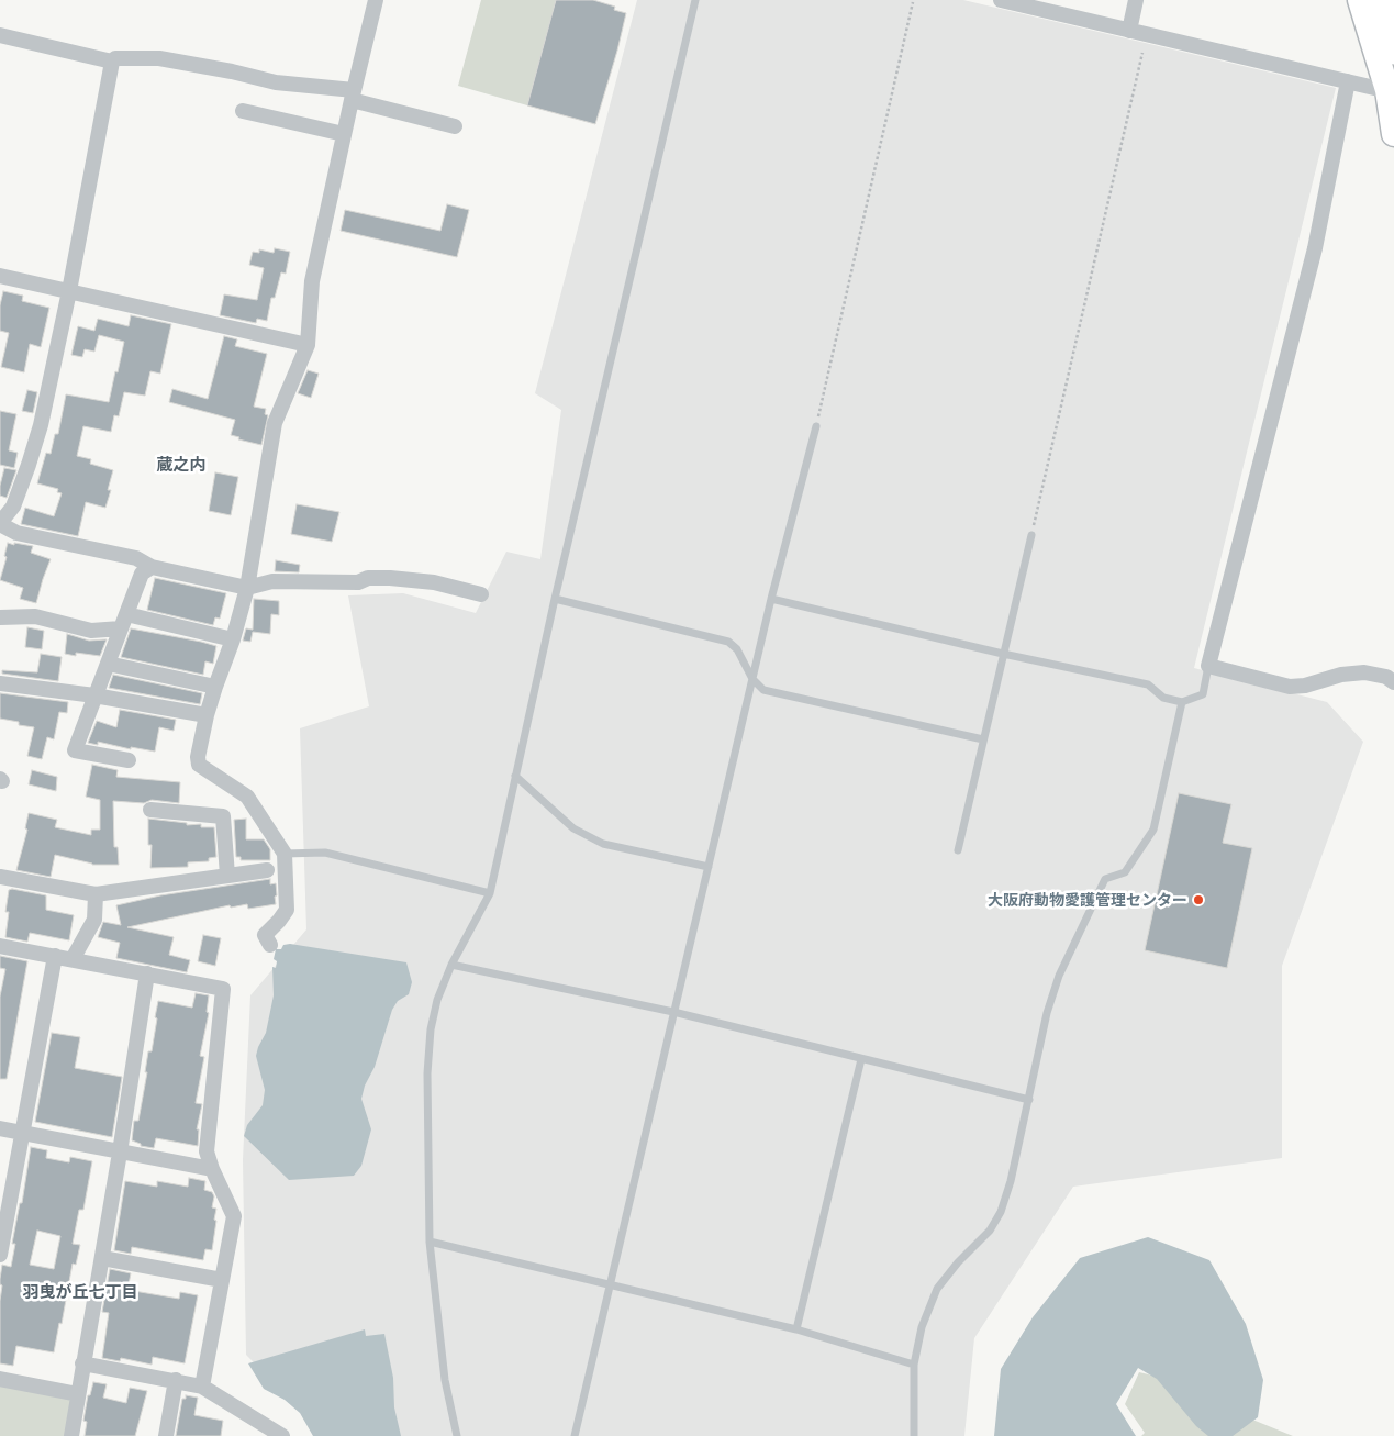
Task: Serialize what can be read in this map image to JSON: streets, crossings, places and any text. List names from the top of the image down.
{
  "districts": ["蔵之内", "羽曳が丘七丁目"],
  "places": ["大阪府動物愛護管理センター"]
}
